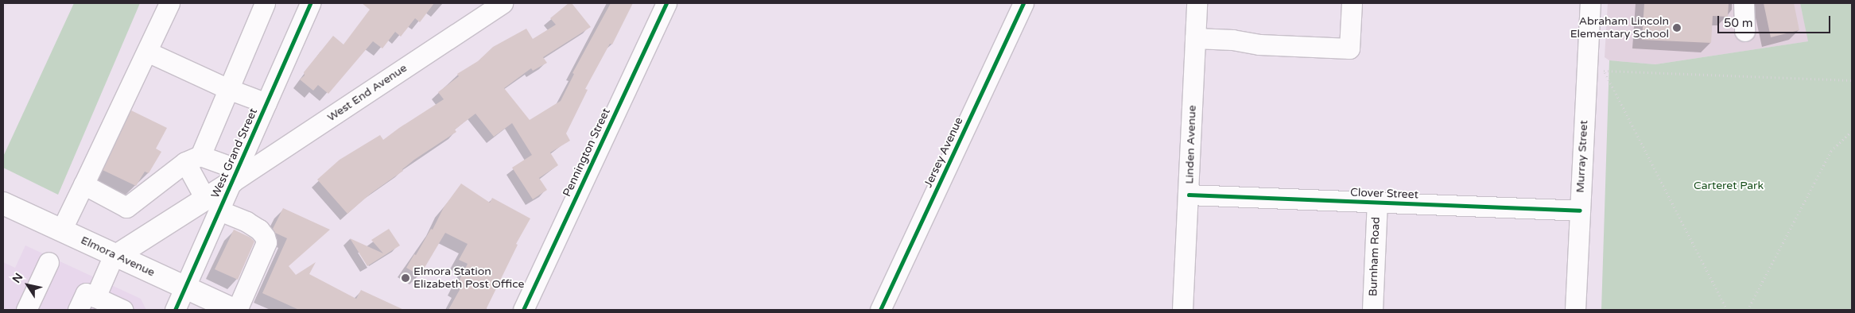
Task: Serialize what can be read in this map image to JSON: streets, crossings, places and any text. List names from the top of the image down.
{
  "streets": {
    "main road": ["Elmora Avenue"],
    "street": [
      "West End Avenue",
      "Linden Avenue",
      "Pennington Street",
      "Jersey Avenue",
      "West Grand Street",
      "Murray Street",
      "Clover Street",
      "Burnham Road"
    ]
  },
  "crossings": [
    ["West End Avenue", "West Grand Street"],
    ["Linden Avenue", "Clover Street"],
    ["West Grand Street", "Elmora Avenue"],
    ["Murray Street", "Clover Street"],
    ["Clover Street", "Burnham Road"]
  ],
  "parks": ["Carteret Park"],
  "places": ["Abraham Lincoln Elementary School", "Elmora Station Elizabeth Post Office"],
  "scale_bar": "50 m",
  "north": "top left"
}
